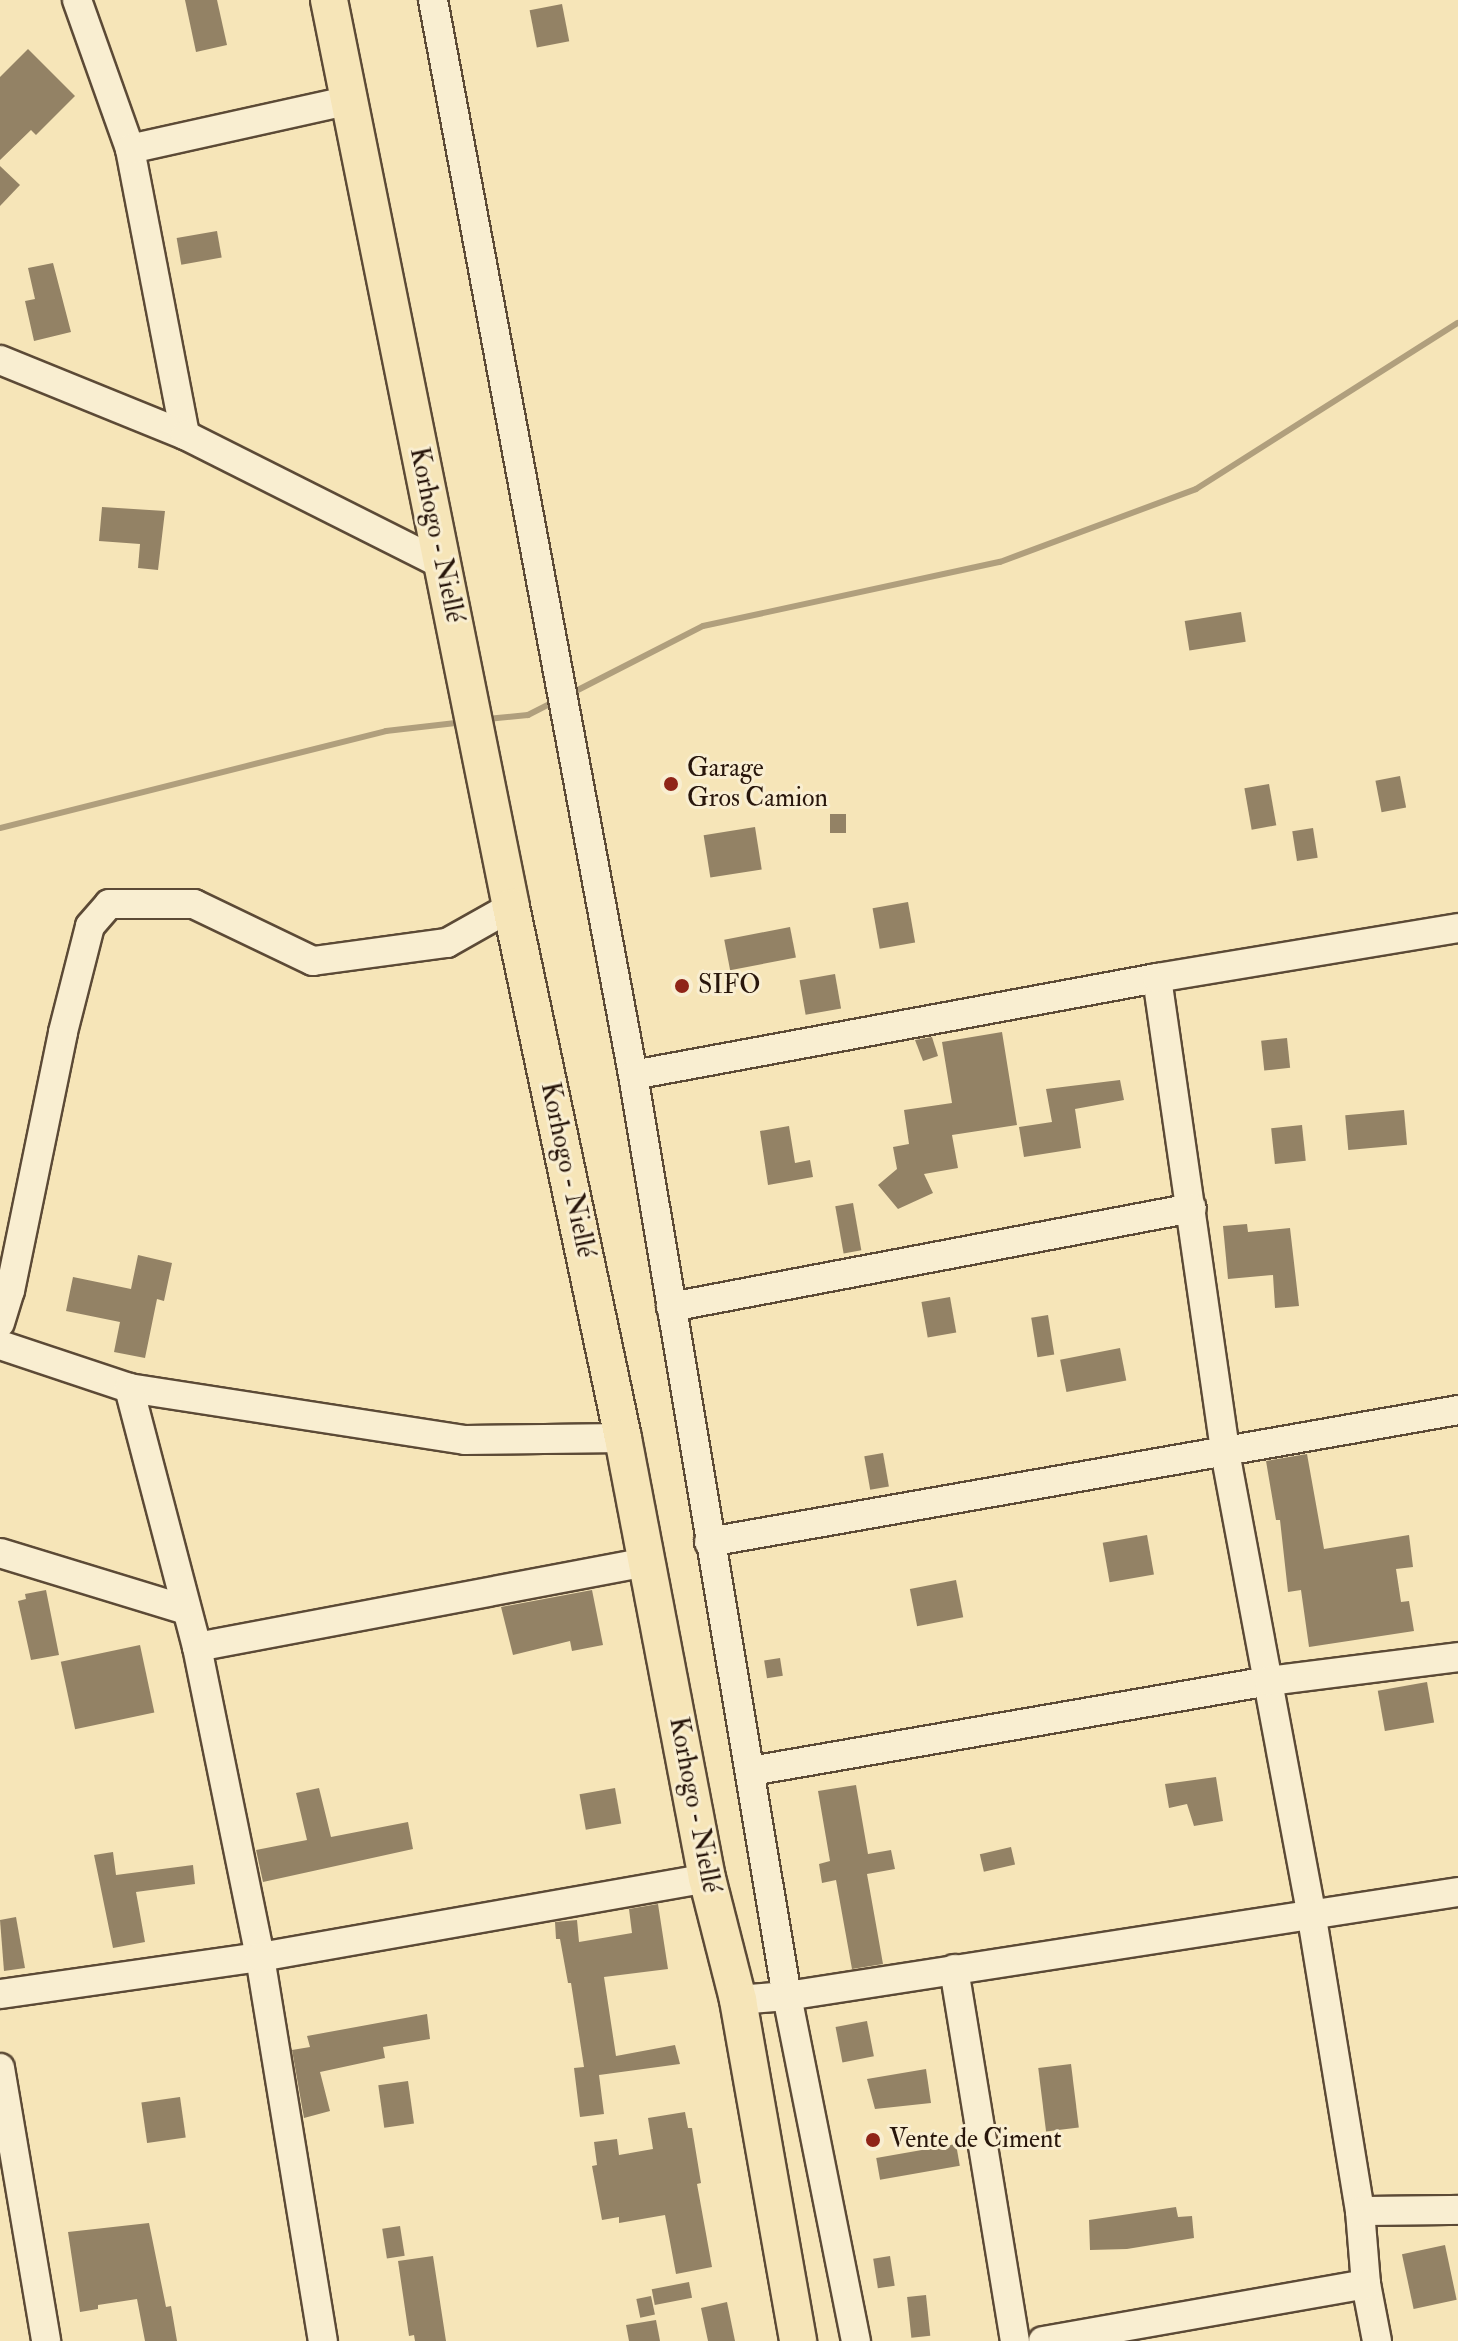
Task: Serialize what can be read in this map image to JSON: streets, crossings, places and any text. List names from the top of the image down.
{
  "streets": {
    "main road": ["Korhogo - Niellé"]
  },
  "places": ["Garage Gros Camion", "SIFO", "Vente de Ciment"]
}
